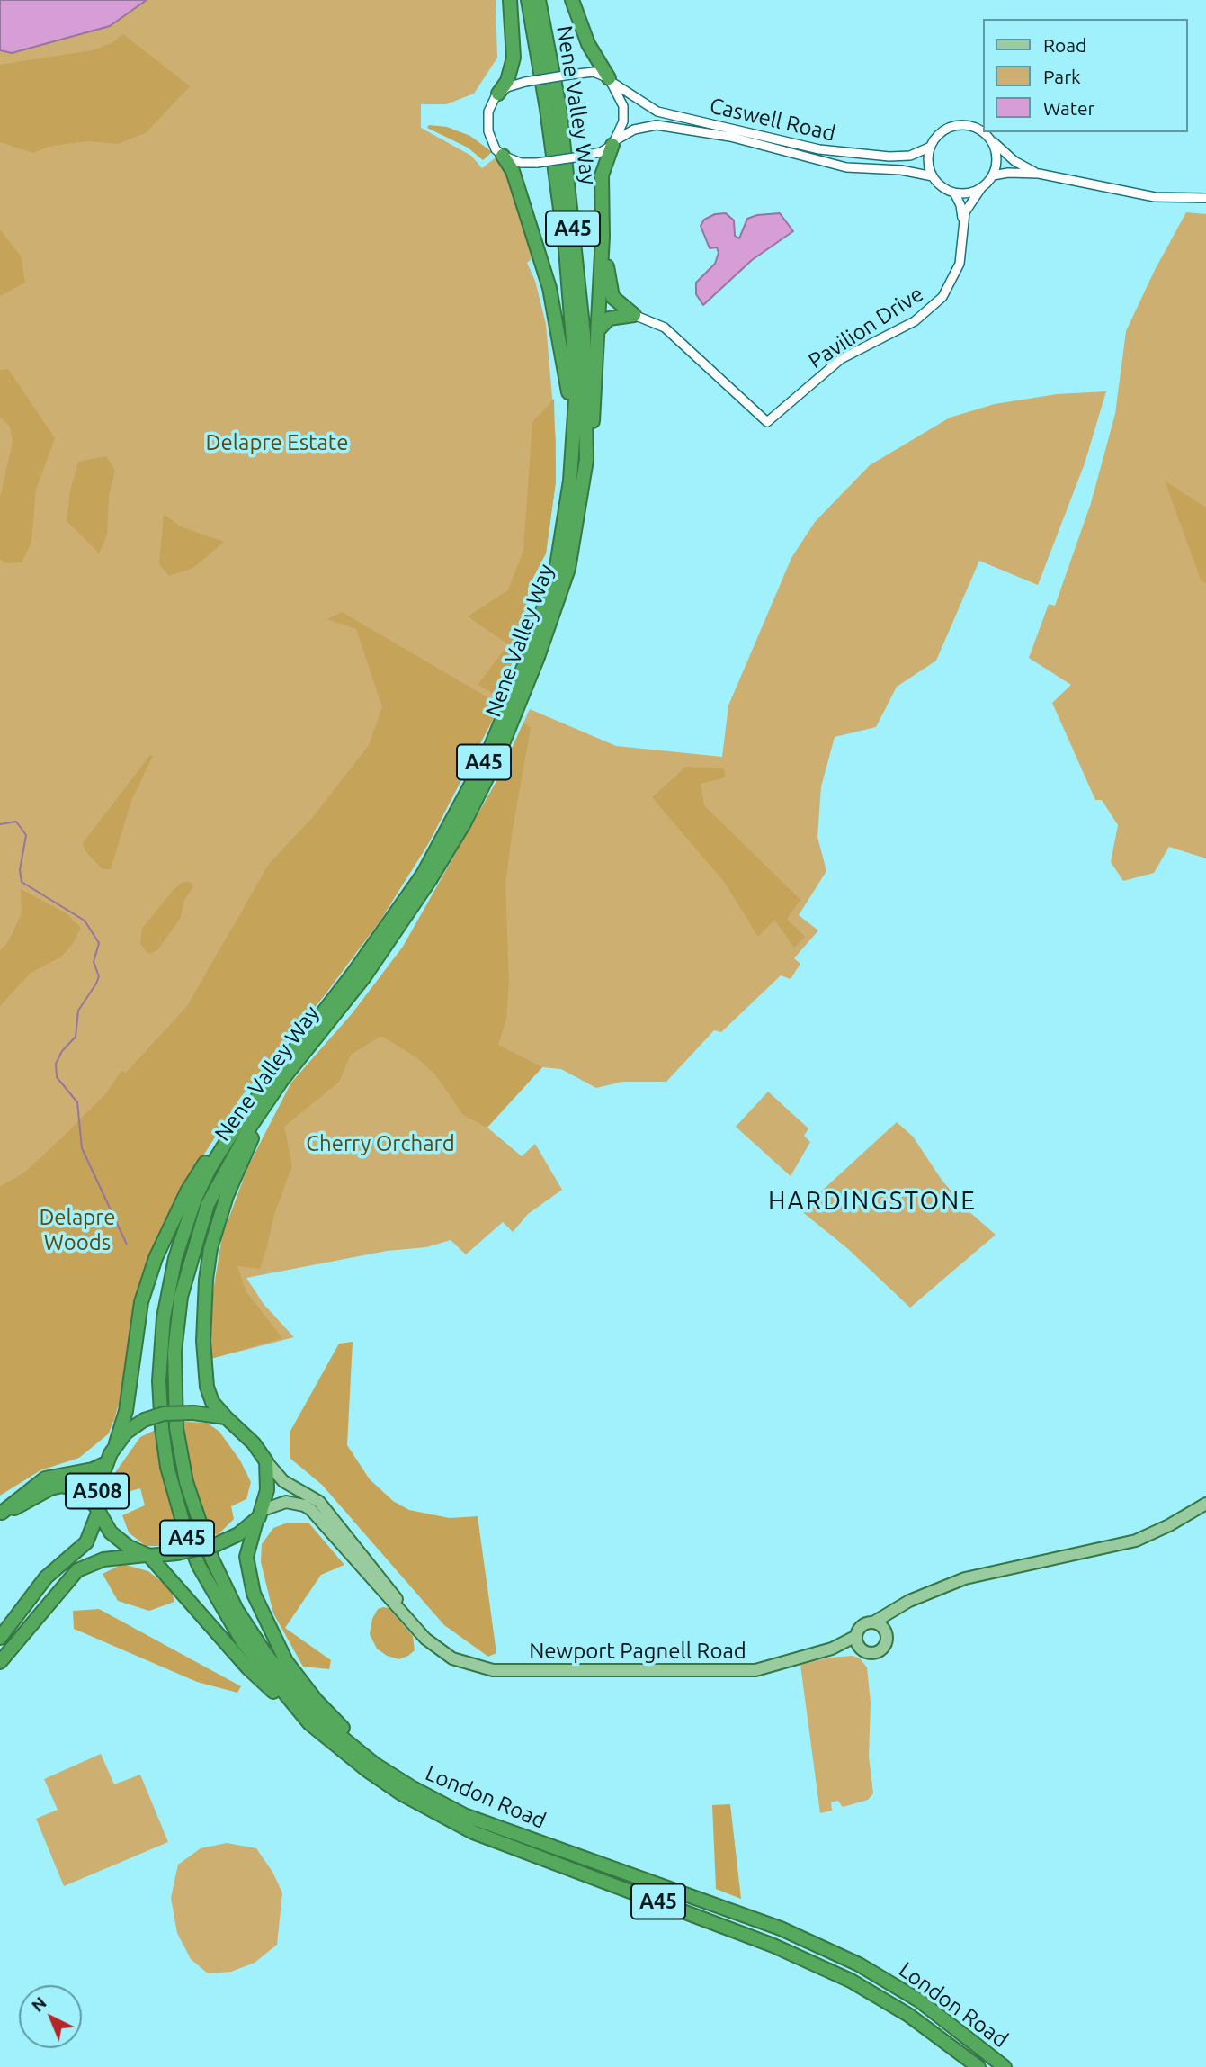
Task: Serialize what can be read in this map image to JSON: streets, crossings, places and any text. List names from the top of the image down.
{
  "streets": {
    "highway": [
      "Nene Valley Way",
      "A45",
      "A508",
      "London Road"
    ],
    "main road": ["Newport Pagnell Road"],
    "street": ["Caswell Road", "Pavilion Drive"]
  },
  "crossings": [
    ["Nene Valley Way", "London Road"],
    ["A508", "Newport Pagnell Road"]
  ],
  "districts": ["HARDINGSTONE"],
  "parks": ["Delapre Estate", "Cherry Orchard", "Delapre Woods"],
  "legend": ["Road", "Park", "Water"],
  "north": "top left"
}
